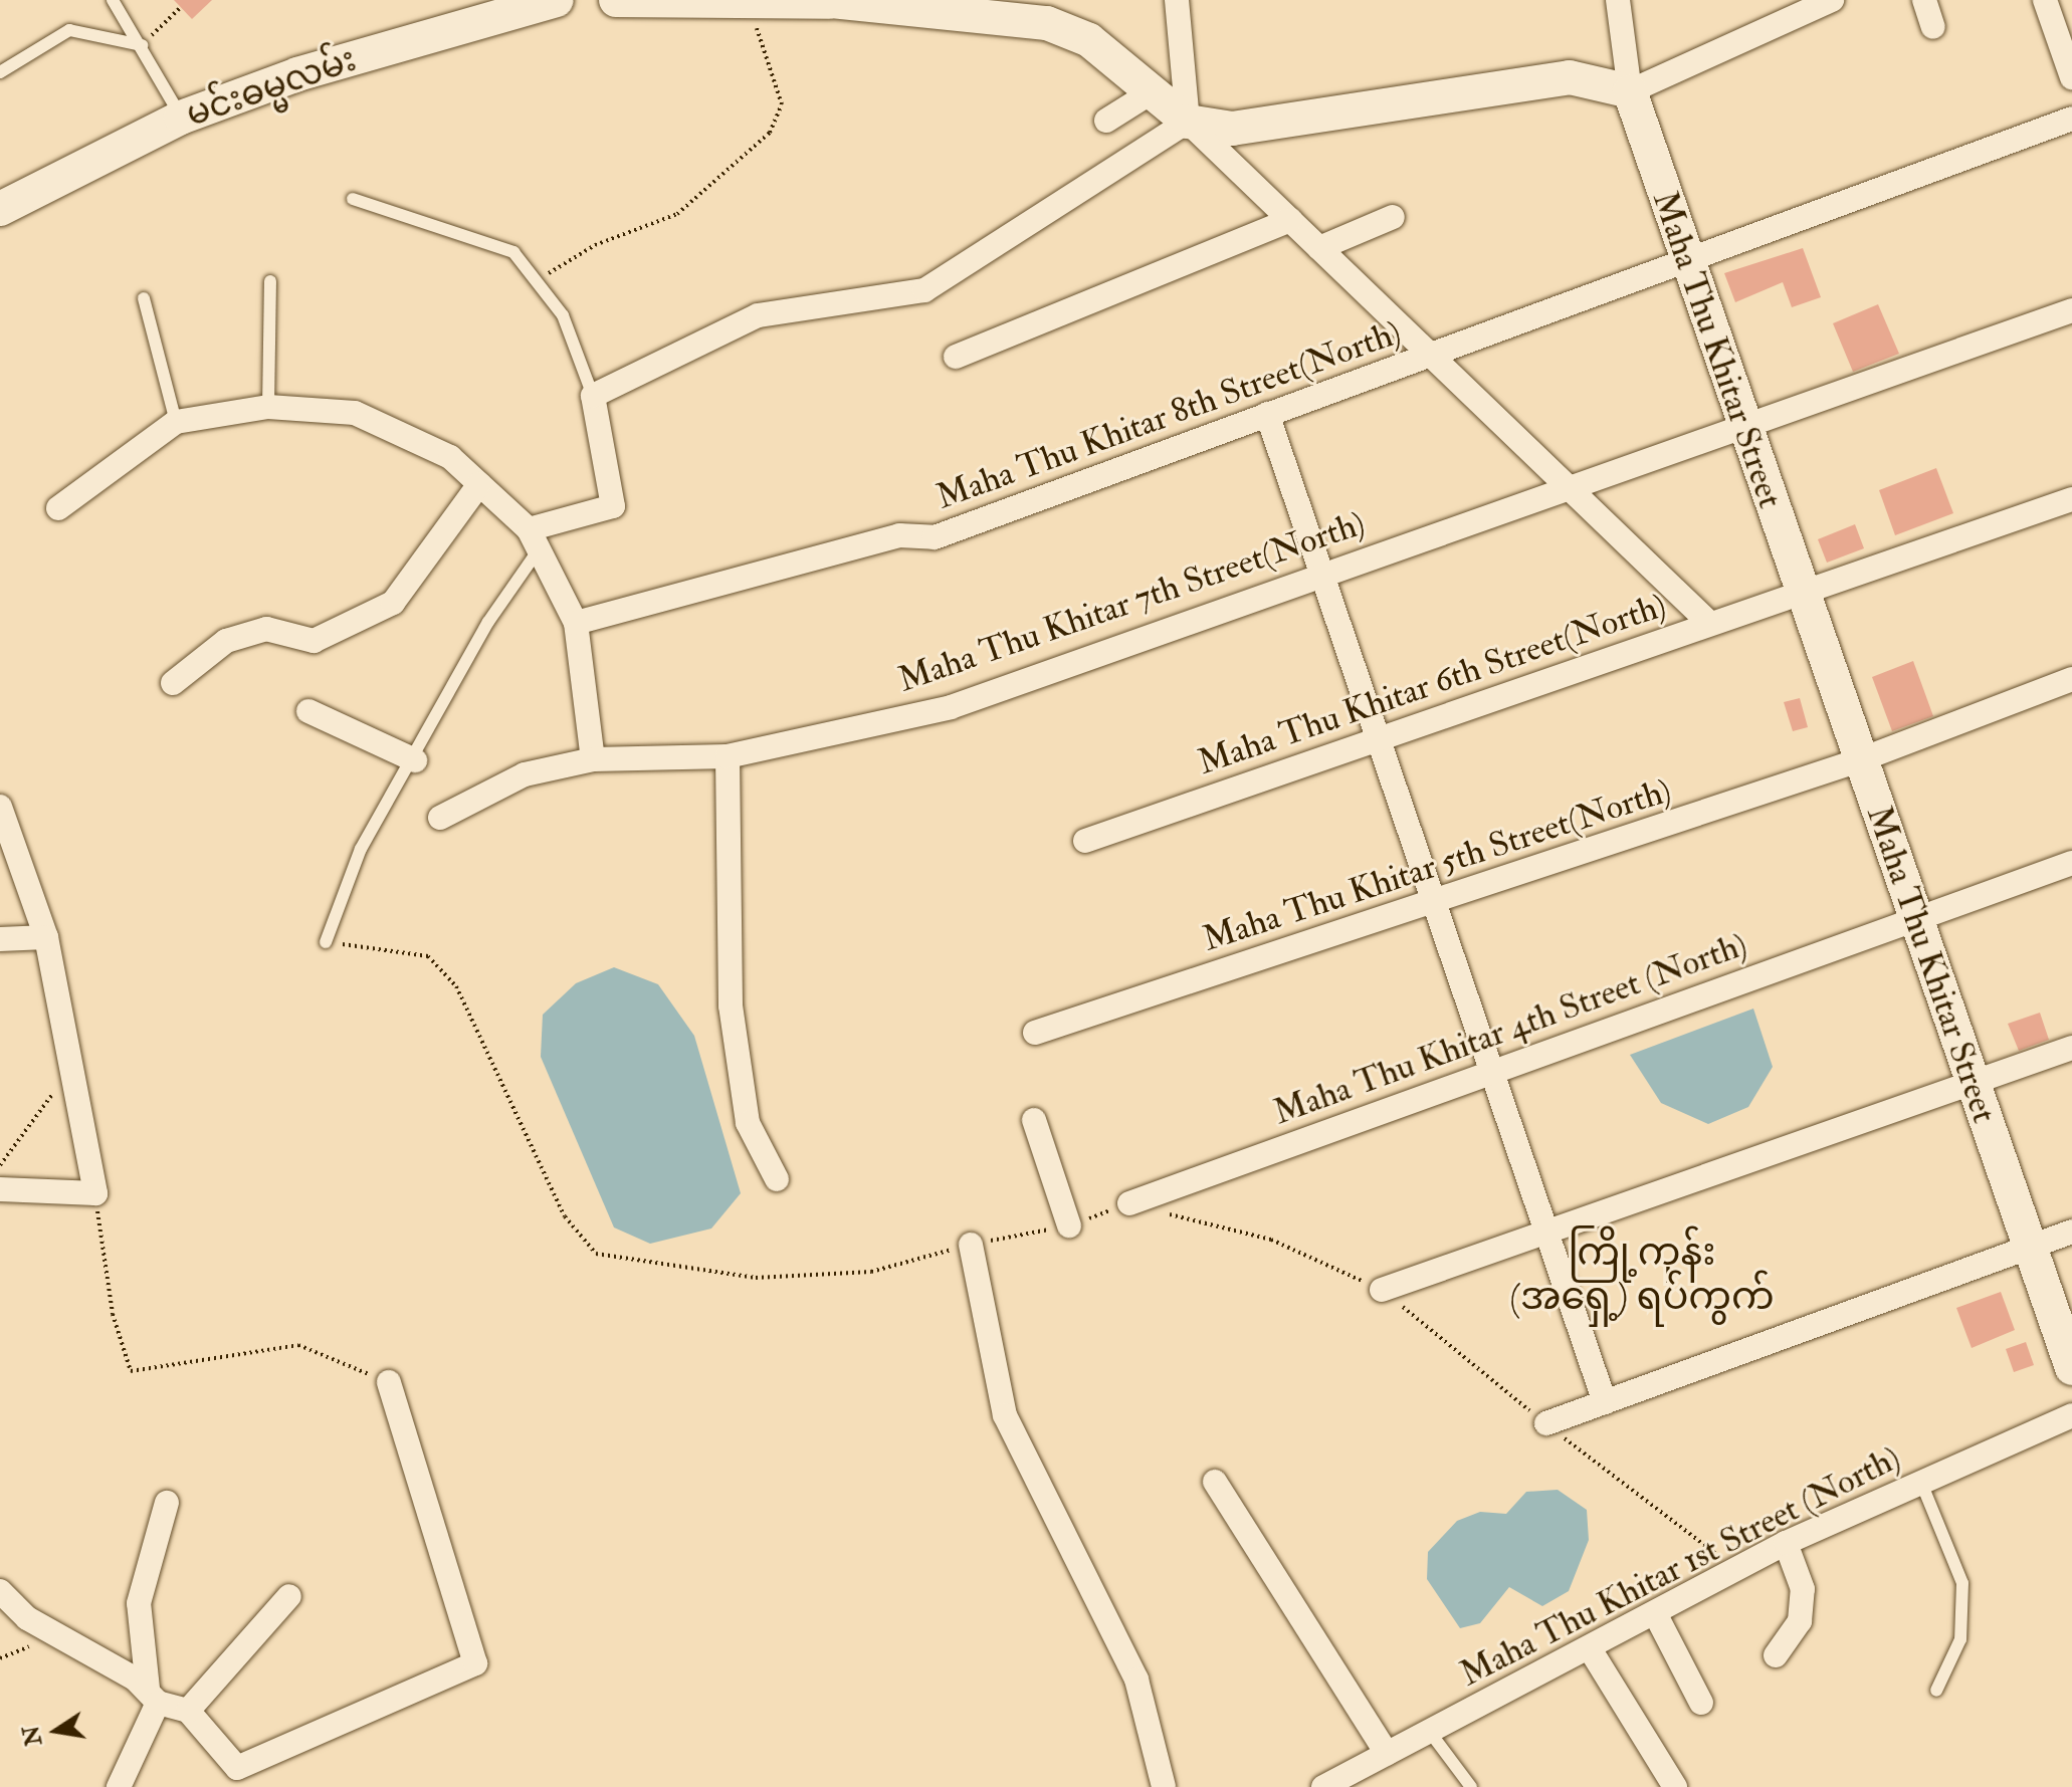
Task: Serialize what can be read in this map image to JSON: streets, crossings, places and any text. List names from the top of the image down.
{
  "streets": {
    "street": [
      "မင်းဓမ္မလမ်း",
      "Maha Thu Khitar Street",
      "Maha Thu Khitar 8th Street(North)",
      "Maha Thu Khitar 7th Street(North)",
      "Maha Thu Khitar 6th Street(North)",
      "Maha Thu Khitar 5th Street(North)",
      "Maha Thu Khitar 4th Street (North)",
      "Maha Thu Khitar 1st Street (North)"
    ]
  },
  "crossings": [
    ["Maha Thu Khitar Street", "Maha Thu Khitar 8th Street(North)"],
    ["Maha Thu Khitar Street", "Maha Thu Khitar 7th Street(North)"],
    ["Maha Thu Khitar Street", "Maha Thu Khitar 6th Street(North)"],
    ["Maha Thu Khitar Street", "Maha Thu Khitar 5th Street(North)"],
    ["Maha Thu Khitar Street", "Maha Thu Khitar 4th Street (North)"]
  ],
  "districts": ["ကြို့ကုန်း (အရှေ့) ရပ်ကွက်"],
  "north": "left"
}
